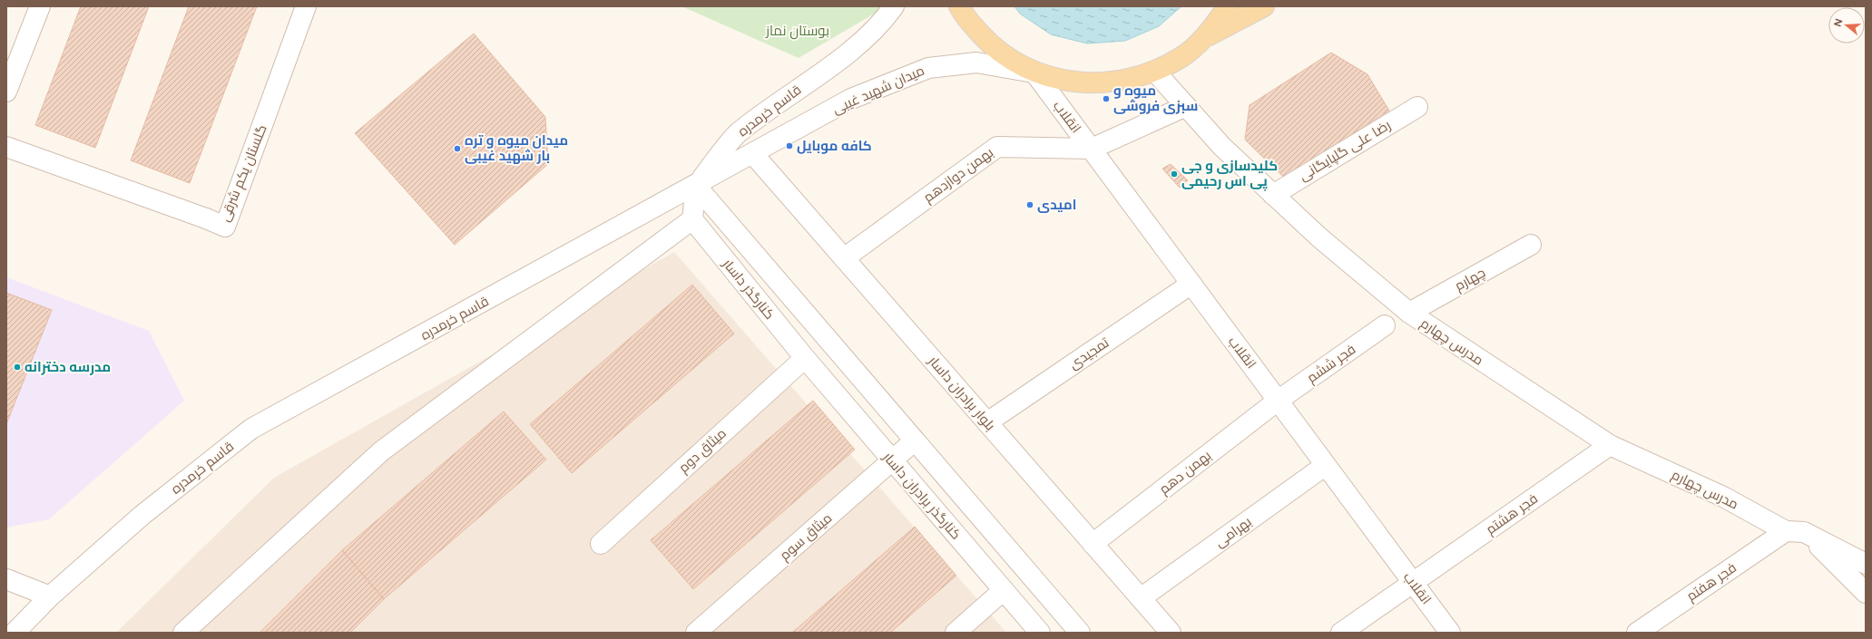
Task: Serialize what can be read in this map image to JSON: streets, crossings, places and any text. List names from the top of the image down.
{
  "streets": {
    "main road": ["میدان شهید غیبی"],
    "street": [
      "قاسم خرمدره",
      "انقلاب",
      "رضا علی گلپایگانی",
      "گلستان یکم شرقی",
      "بهمن دوازدهم",
      "چهارم",
      "کنارگذر داسار",
      "مدرس چهارم",
      "تمجیدی",
      "فجر ششم",
      "بلوار برادران داسار",
      "میثاق دوم",
      "بهمن دهم",
      "کنارگذر برادران داسار",
      "فجر هشتم",
      "بهرامی",
      "میثاق سوم",
      "فجر هفتم"
    ]
  },
  "crossings": [
    ["میدان شهید غیبی", "قاسم خرمدره"],
    ["میدان شهید غیبی", "انقلاب"],
    ["میدان شهید غیبی", "مدرس چهارم"],
    ["میدان شهید غیبی", "بلوار برادران داسار"],
    ["انقلاب", "بهمن دوازدهم"],
    ["انقلاب", "تمجیدی"],
    ["انقلاب", "فجر ششم"],
    ["انقلاب", "بهمن دهم"],
    ["انقلاب", "فجر هشتم"],
    ["انقلاب", "بهرامی"],
    ["رضا علی گلپایگانی", "مدرس چهارم"],
    ["بهمن دوازدهم", "بلوار برادران داسار"],
    ["چهارم", "مدرس چهارم"],
    ["کنارگذر داسار", "میثاق دوم"],
    ["کنارگذر داسار", "کنارگذر برادران داسار"],
    ["مدرس چهارم", "فجر هشتم"],
    ["مدرس چهارم", "فجر هفتم"],
    ["تمجیدی", "بلوار برادران داسار"],
    ["فجر ششم", "بهمن دهم"],
    ["بلوار برادران داسار", "بهمن دهم"],
    ["بلوار برادران داسار", "بهرامی"],
    ["میثاق دوم", "کنارگذر برادران داسار"],
    ["کنارگذر برادران داسار", "میثاق سوم"]
  ],
  "parks": ["بوستان نماز"],
  "places": [
    "میوه و سبزی فروشی",
    "کافه موبایل",
    "میدان میوه و تره بار شهید غیبی",
    "کلیدسازی و جی پی اس رحیمی",
    "امیدی",
    "مدرسه دخترانه"
  ],
  "north": "left"
}
